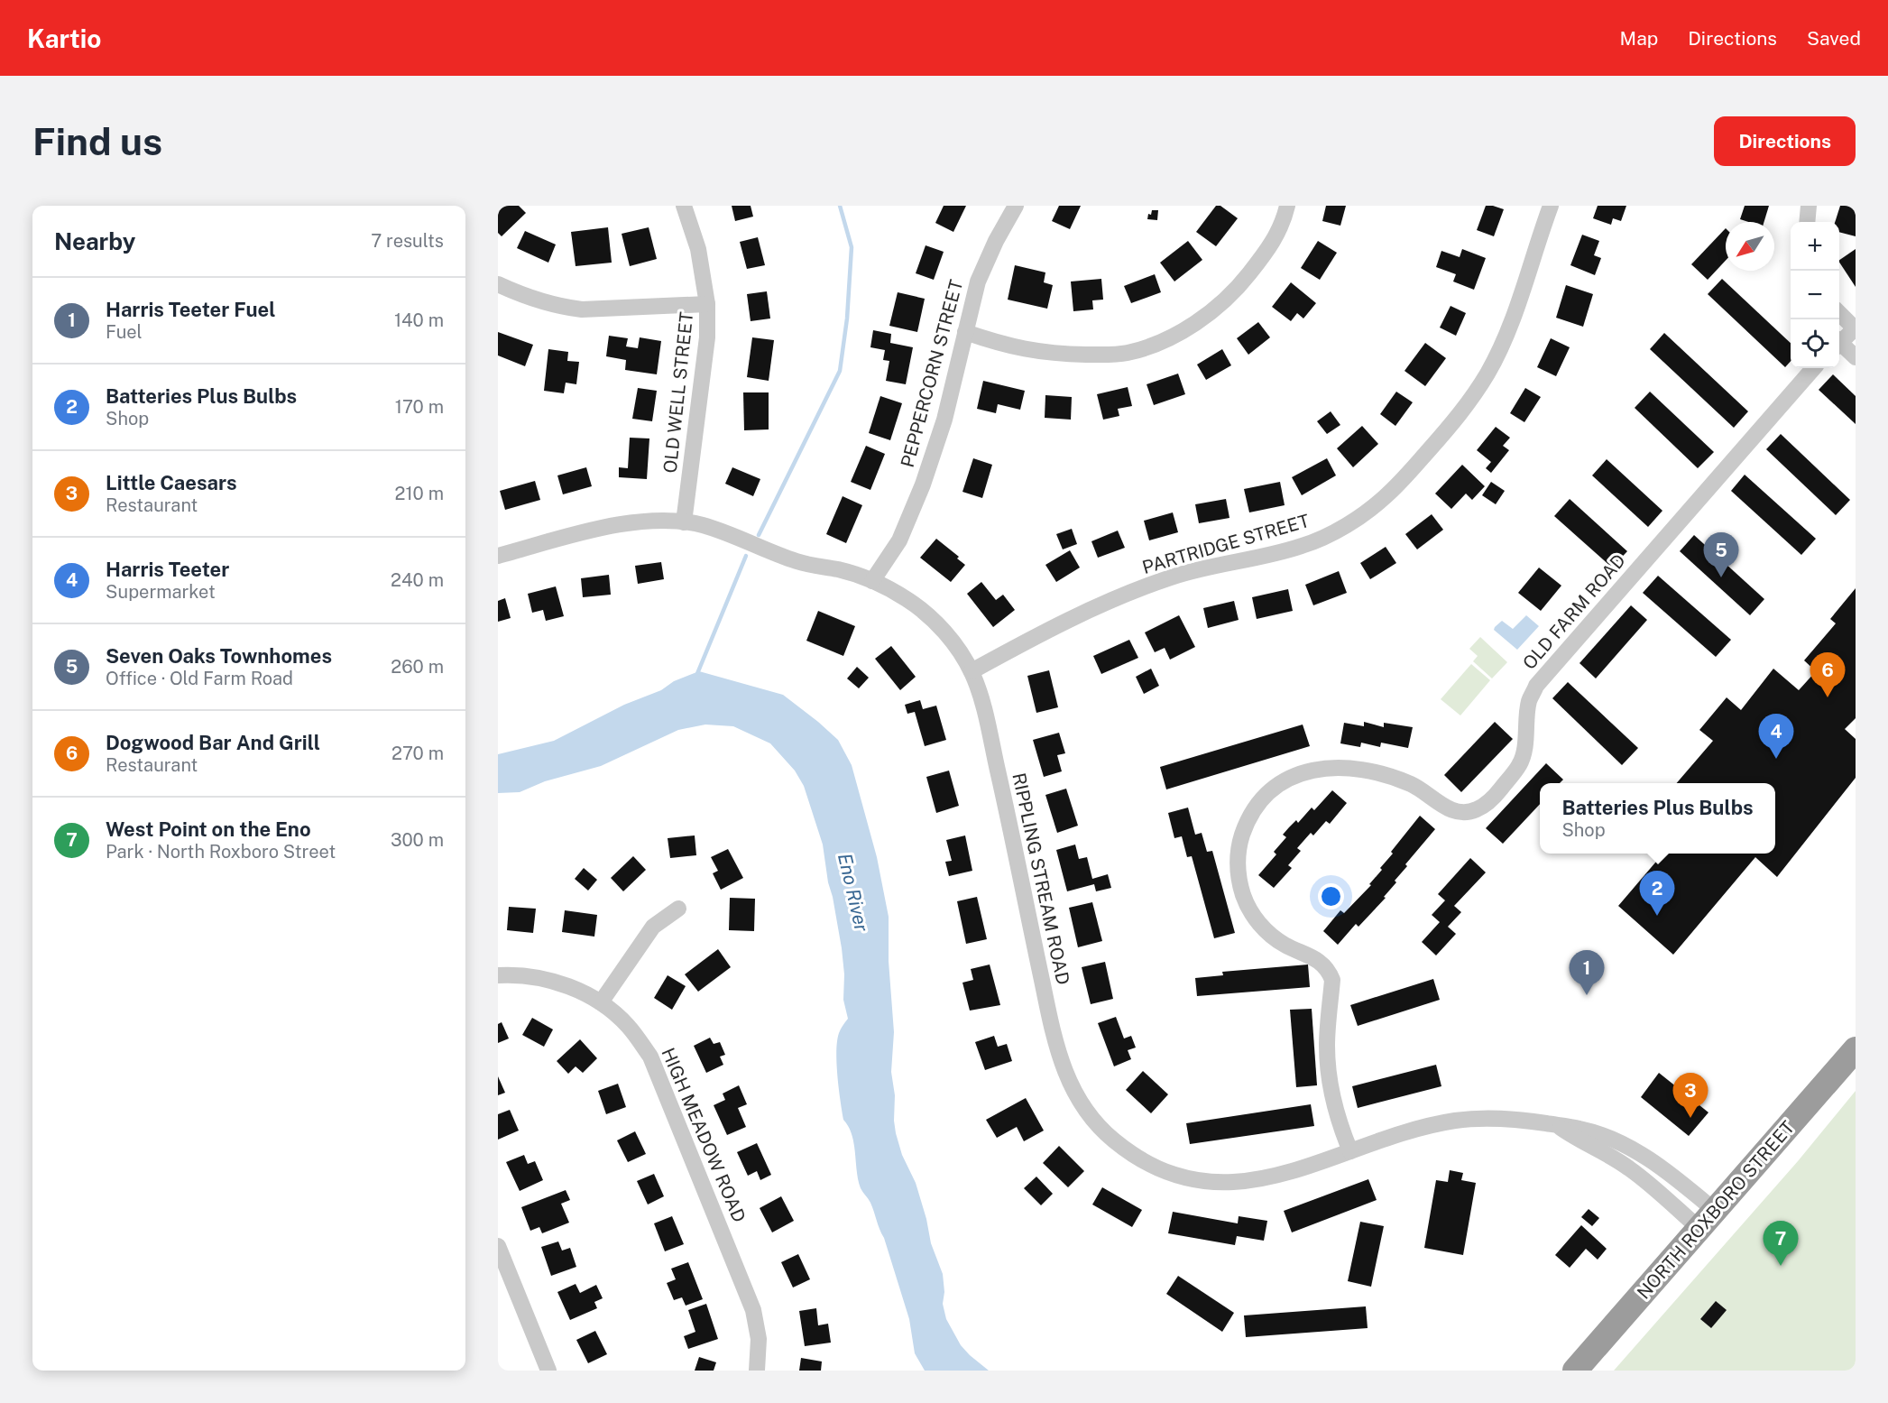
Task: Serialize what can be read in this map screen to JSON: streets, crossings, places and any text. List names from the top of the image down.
{
  "streets": {
    "highway": ["NORTH ROXBORO STREET"],
    "street": [
      "PEPPERCORN STREET",
      "OLD WELL STREET",
      "PARTRIDGE STREET",
      "OLD FARM ROAD",
      "RIPPLING STREAM ROAD",
      "HIGH MEADOW ROAD"
    ]
  },
  "crossings": [
    ["PEPPERCORN STREET", "RIPPLING STREAM ROAD"],
    ["OLD WELL STREET", "RIPPLING STREAM ROAD"],
    ["PARTRIDGE STREET", "RIPPLING STREAM ROAD"],
    ["OLD FARM ROAD", "RIPPLING STREAM ROAD"],
    ["RIPPLING STREAM ROAD", "NORTH ROXBORO STREET"]
  ],
  "water": ["Eno River"],
  "north": "bottom left",
  "page": {
    "header": "Kartio",
    "nav": ["Map", "Directions", "Saved"],
    "buttons": "Directions",
    "title": "Find us",
    "heading": ["Nearby", "7 results"],
    "map_buttons": ["+", "−"],
    "list": [
      {
        "mark": "1",
        "name": "Harris Teeter Fuel",
        "note": "Fuel",
        "value": "140 m"
      },
      {
        "mark": "2",
        "name": "Batteries Plus Bulbs",
        "note": "Shop",
        "value": "170 m"
      },
      {
        "mark": "3",
        "name": "Little Caesars",
        "note": "Restaurant",
        "value": "210 m"
      },
      {
        "mark": "4",
        "name": "Harris Teeter",
        "note": "Supermarket",
        "value": "240 m"
      },
      {
        "mark": "5",
        "name": "Seven Oaks Townhomes",
        "note": "Office · Old Farm Road",
        "value": "260 m"
      },
      {
        "mark": "6",
        "name": "Dogwood Bar And Grill",
        "note": "Restaurant",
        "value": "270 m"
      },
      {
        "mark": "7",
        "name": "West Point on the Eno",
        "note": "Park · North Roxboro Street",
        "value": "300 m"
      }
    ],
    "pins": [
      "5",
      "6",
      "4",
      "2",
      "1",
      "3",
      "7"
    ],
    "popup": ["Batteries Plus Bulbs", "Shop"]
  }
}
